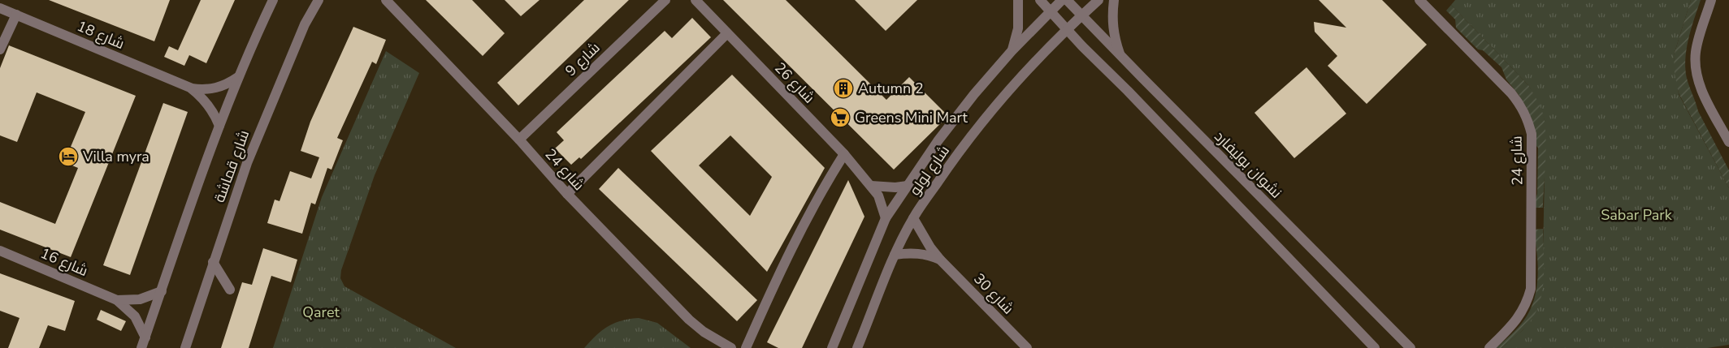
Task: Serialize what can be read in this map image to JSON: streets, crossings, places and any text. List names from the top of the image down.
{
  "streets": {
    "street": [
      "شارع 18",
      "شارع 9",
      "شارع 26",
      "شارع 24",
      "نشوان بوليفارد",
      "شارع قماشة",
      "شارع لولو",
      "شارع 16",
      "شارع 30"
    ]
  },
  "crossings": [
    ["شارع 18", "شارع قماشة"],
    ["شارع 9", "شارع 24"],
    ["شارع 26", "شارع لولو"],
    ["نشوان بوليفارد", "شارع لولو"],
    ["شارع قماشة", "شارع 16"],
    ["شارع لولو", "شارع 30"]
  ],
  "parks": ["Sabar Park", "Qaret"],
  "places": {
    "building": ["Autumn 2"],
    "supermarket": ["Greens Mini Mart"],
    "hotel": ["Villa myra"]
  }
}
